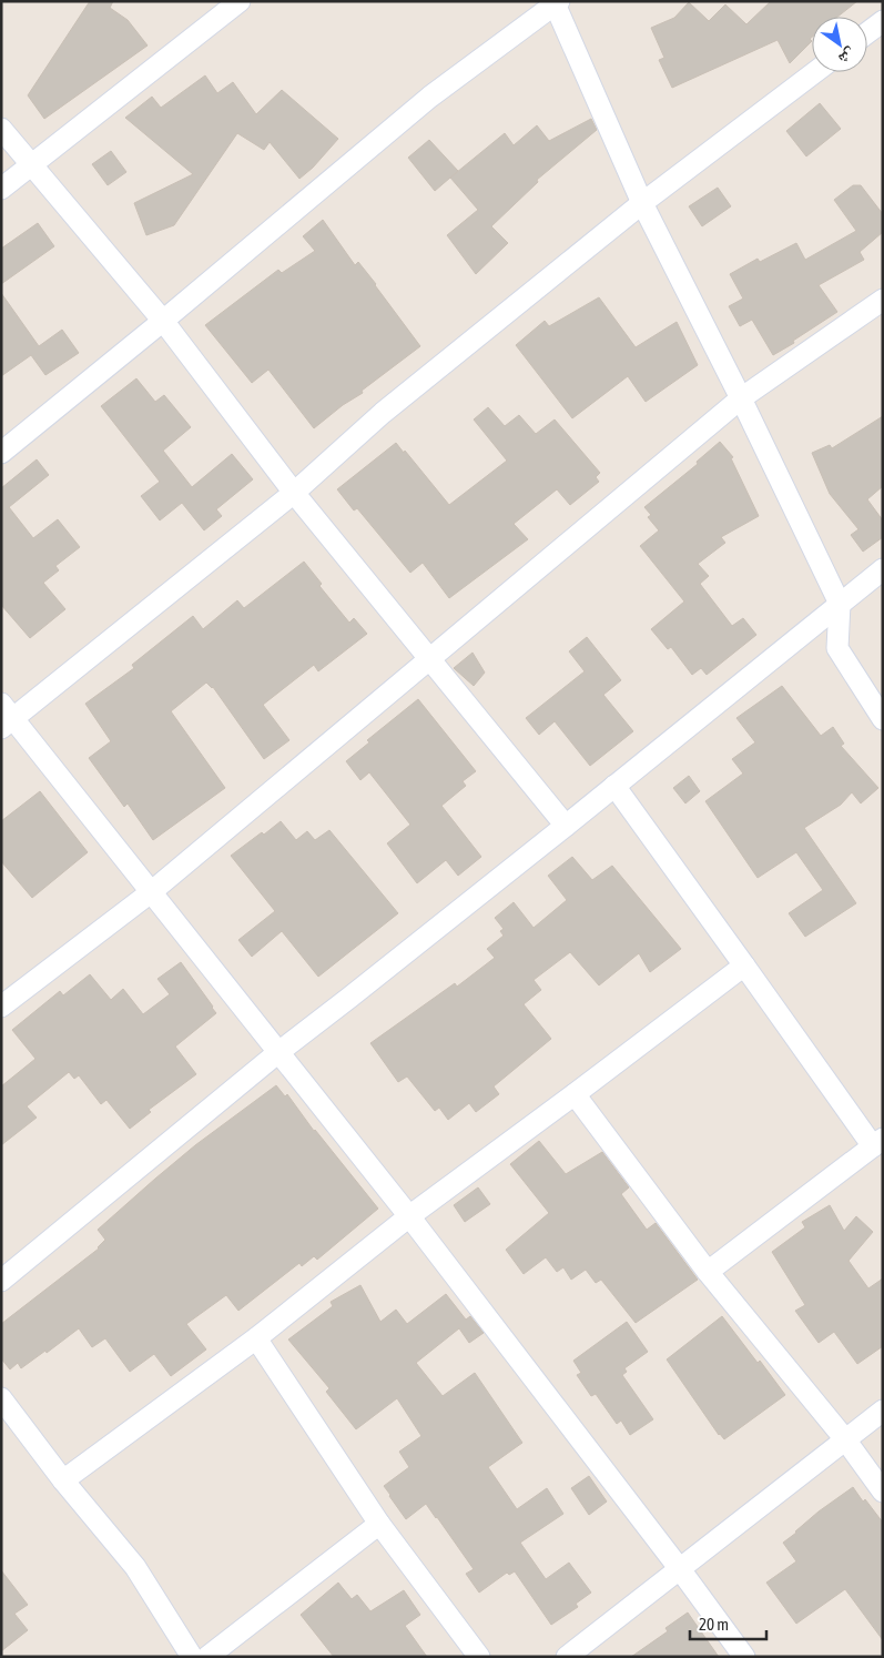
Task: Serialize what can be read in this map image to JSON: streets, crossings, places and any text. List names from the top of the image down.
{
  "scale_bar": "20 m",
  "north": "bottom right"
}
